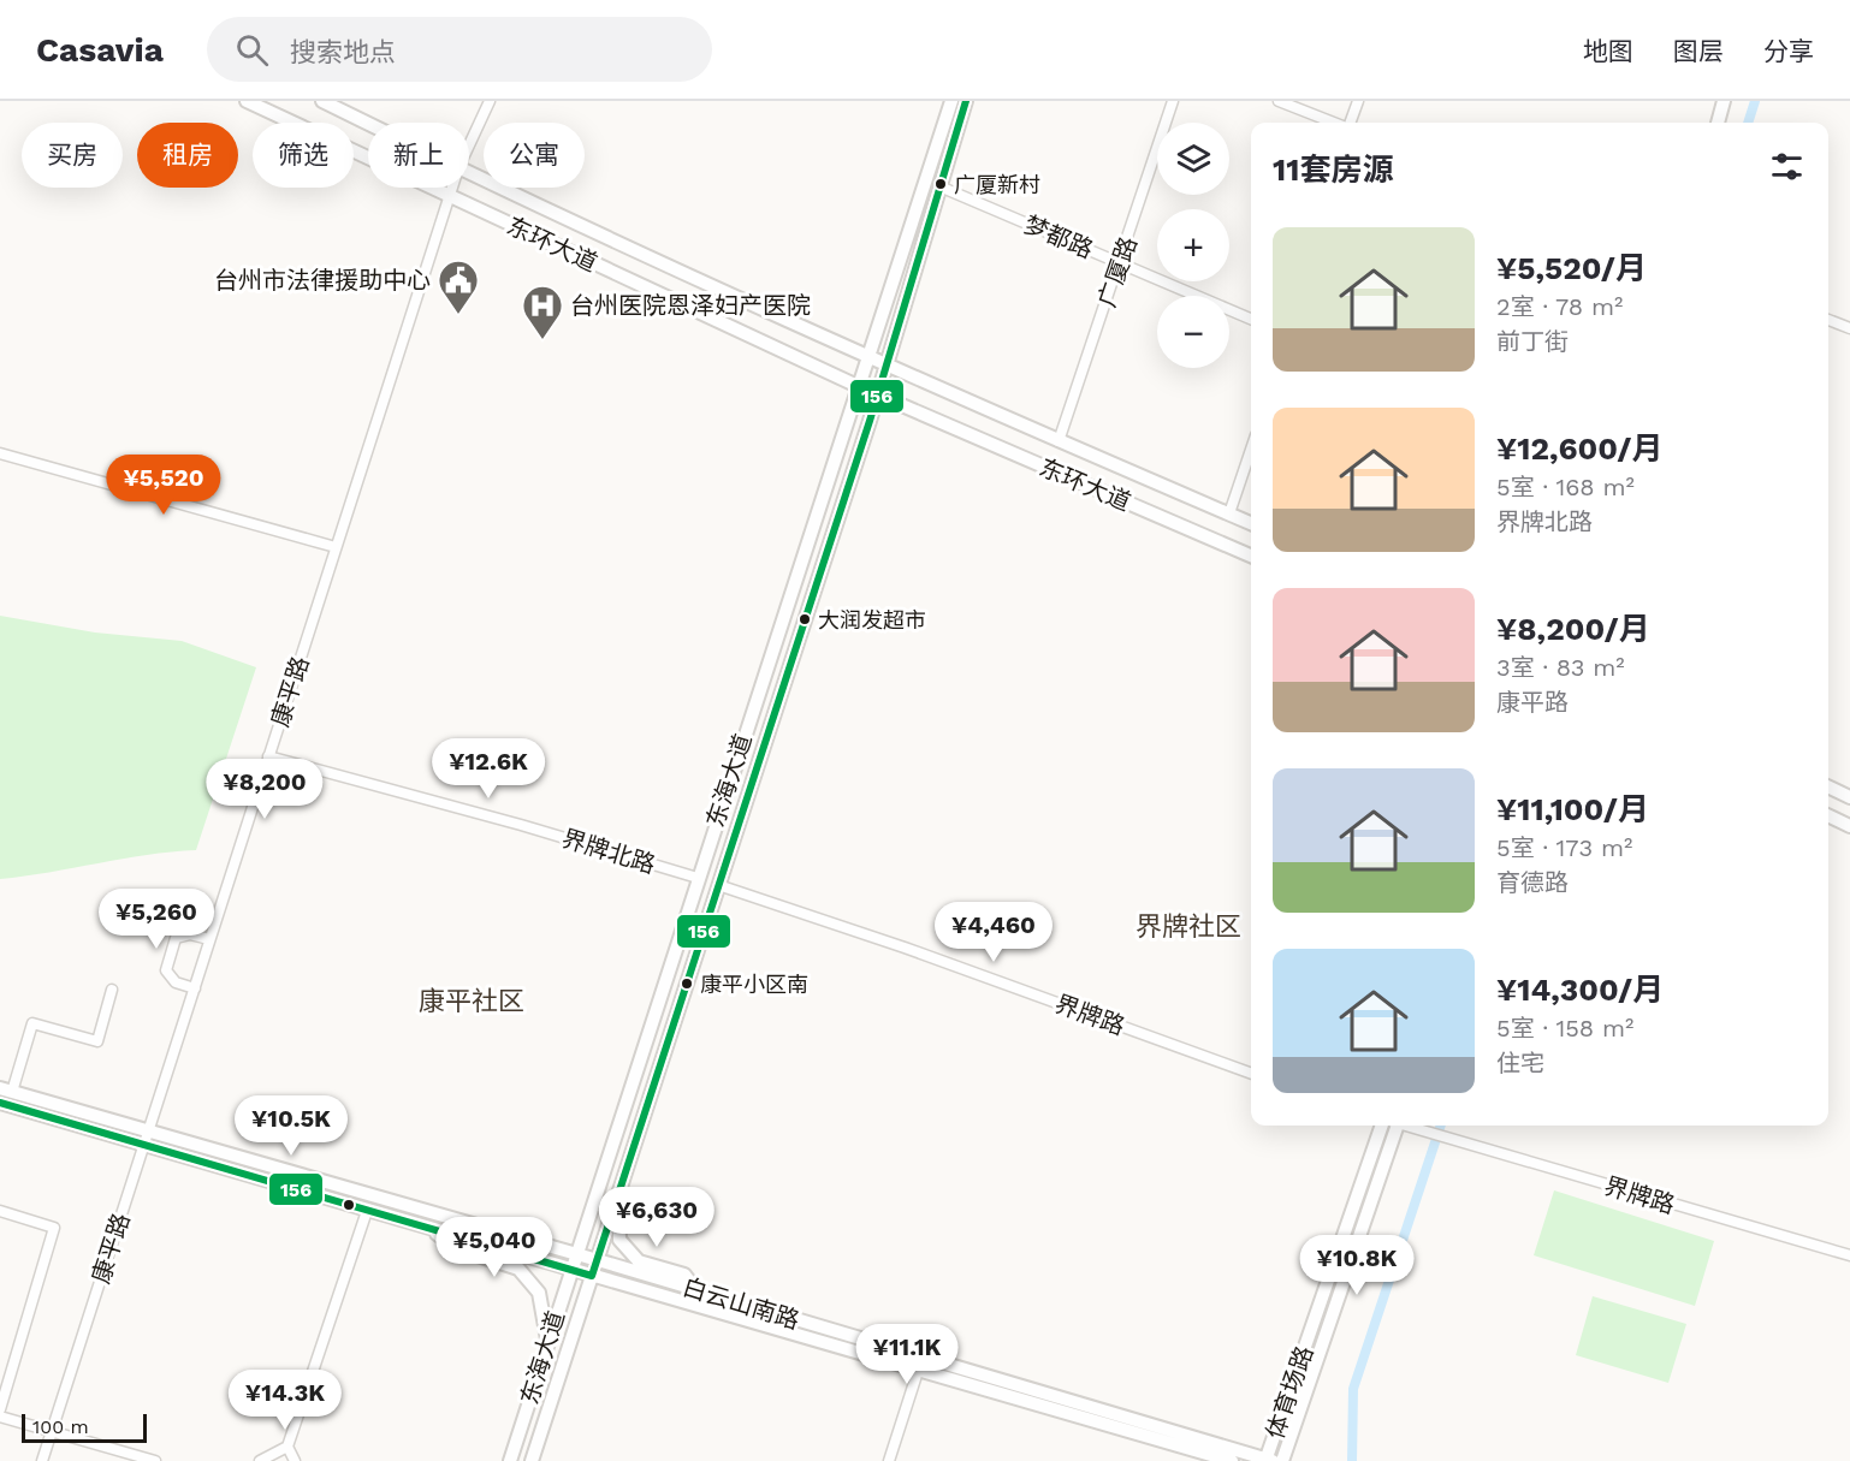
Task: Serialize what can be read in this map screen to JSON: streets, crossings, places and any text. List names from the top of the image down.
{
  "streets": {
    "main road": [
      "东环大道",
      "东海大道",
      "白云山南路",
      "体育场路"
    ],
    "street": [
      "梦都路",
      "广厦路",
      "康平路",
      "界牌北路",
      "界牌路"
    ]
  },
  "crossings": [
    ["梦都路", "广厦路"],
    ["梦都路", "东海大道"],
    ["东环大道", "广厦路"],
    ["东环大道", "康平路"],
    ["东环大道", "东海大道"],
    ["康平路", "界牌北路"],
    ["康平路", "白云山南路"],
    ["东海大道", "界牌北路"],
    ["东海大道", "界牌路"],
    ["东海大道", "白云山南路"],
    ["白云山南路", "体育场路"]
  ],
  "districts": ["界牌社区", "康平社区"],
  "places": {
    "other": ["广厦新村", "大润发超市", "康平小区南"],
    "public building": ["台州市法律援助中心"],
    "hospital": ["台州医院恩泽妇产医院"]
  },
  "lines": ["transit line 156"],
  "scale_bar": "100 m",
  "page": {
    "header": "Casavia",
    "search": "搜索地点",
    "nav": ["地图", "图层", "分享"],
    "map_buttons": ["+", "−"],
    "chip": [
      "买房",
      "租房",
      "筛选",
      "新上",
      "公寓"
    ],
    "heading": "11套房源",
    "list": [
      {
        "name": "¥5,520/月",
        "note": "2室 · 78 m² · 前丁街"
      },
      {
        "name": "¥12,600/月",
        "note": "5室 · 168 m² · 界牌北路"
      },
      {
        "name": "¥8,200/月",
        "note": "3室 · 83 m² · 康平路"
      },
      {
        "name": "¥11,100/月",
        "note": "5室 · 173 m² · 育德路"
      },
      {
        "name": "¥14,300/月",
        "note": "5室 · 158 m² · 住宅"
      }
    ],
    "price": [
      "¥5,520",
      "¥12.6K",
      "¥8,200",
      "¥5,260",
      "¥4,460",
      "¥10.5K",
      "¥6,630",
      "¥5,040",
      "¥10.8K",
      "¥11.1K",
      "¥14.3K"
    ],
    "scale": "100 m"
  }
}
